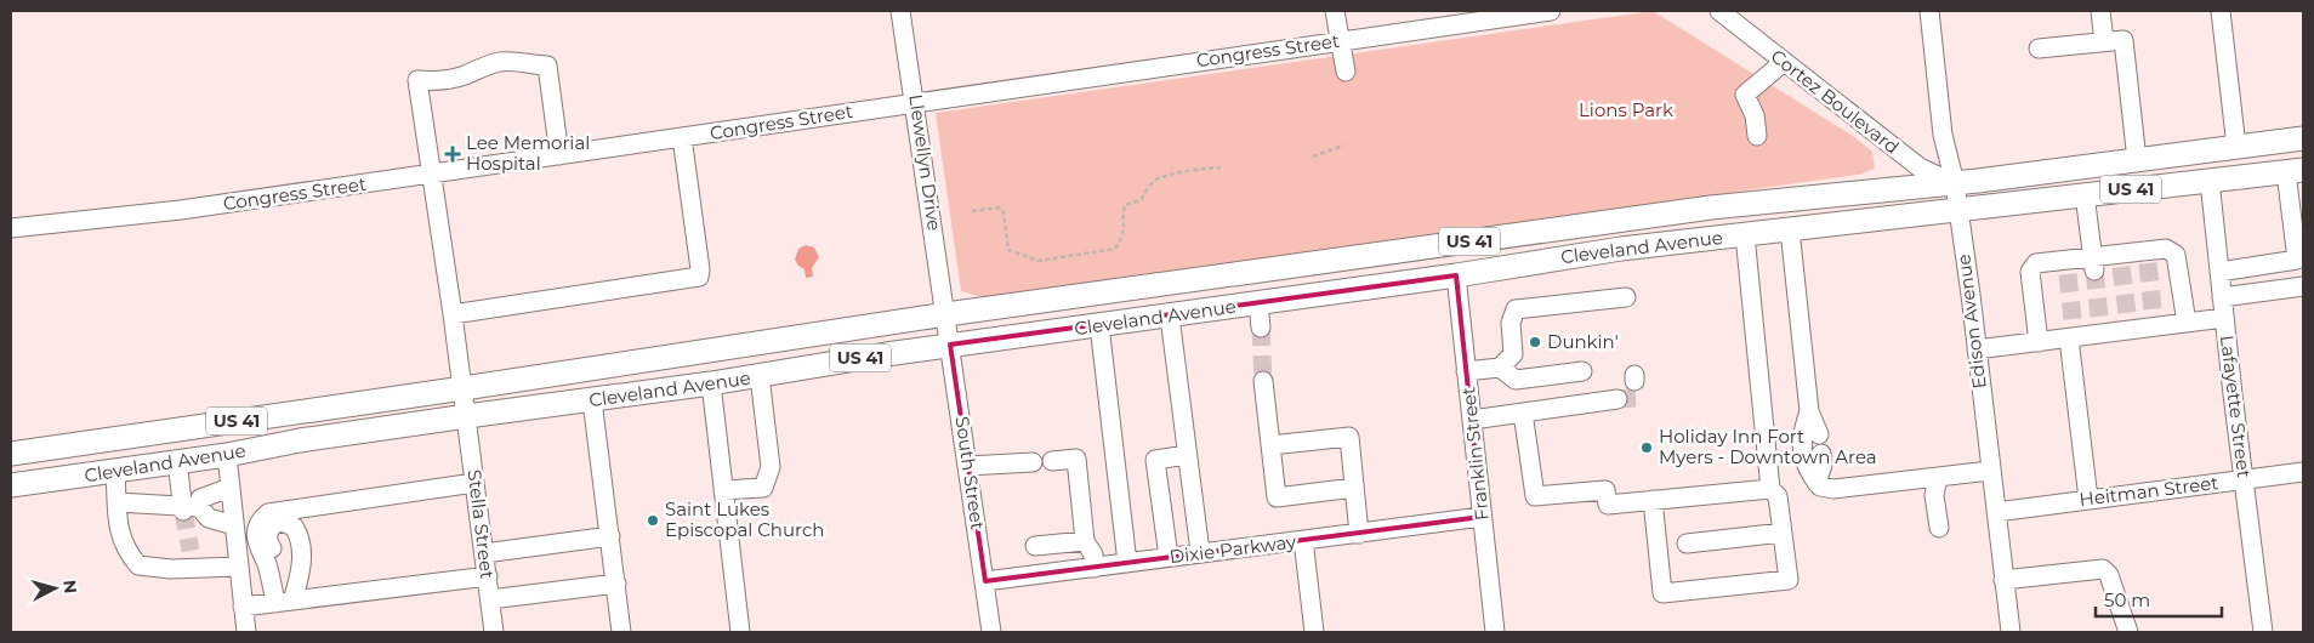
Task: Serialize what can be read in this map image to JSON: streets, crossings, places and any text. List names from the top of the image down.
{
  "streets": {
    "main road": ["US 41", "Cleveland Avenue"],
    "street": [
      "Congress Street",
      "Cortez Boulevard",
      "Llewellyn Drive",
      "Edison Avenue",
      "Lafayette Street",
      "Franklin Street",
      "South Street",
      "Heitman Street",
      "Stella Street",
      "Dixie Parkway"
    ]
  },
  "crossings": [
    ["Congress Street", "Llewellyn Drive"],
    ["Congress Street", "Stella Street"],
    ["Cortez Boulevard", "Cleveland Avenue"],
    ["Cortez Boulevard", "Edison Avenue"],
    ["Llewellyn Drive", "Cleveland Avenue"],
    ["Llewellyn Drive", "South Street"],
    ["Cleveland Avenue", "Edison Avenue"],
    ["Cleveland Avenue", "Lafayette Street"],
    ["Cleveland Avenue", "Franklin Street"],
    ["Cleveland Avenue", "South Street"],
    ["Cleveland Avenue", "Stella Street"],
    ["Edison Avenue", "Heitman Street"],
    ["Lafayette Street", "Heitman Street"],
    ["Franklin Street", "Dixie Parkway"],
    ["South Street", "Dixie Parkway"]
  ],
  "parks": ["Lions Park"],
  "places": {
    "health": ["Lee Memorial Hospital"],
    "other": ["Dunkin'", "Holiday Inn Fort Myers - Downtown Area", "Saint Lukes Episcopal Church"]
  },
  "scale_bar": "50 m",
  "north": "right"
}
